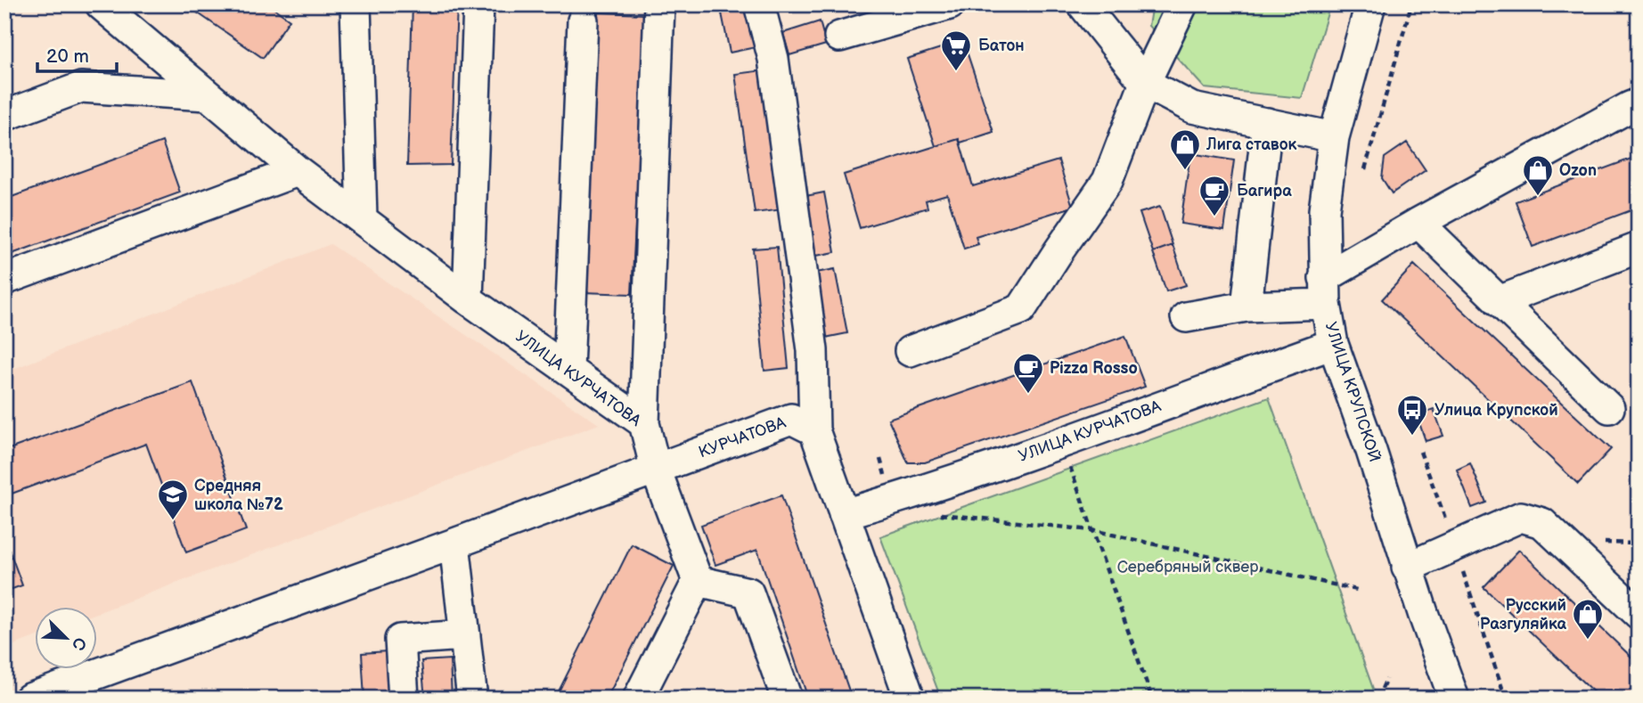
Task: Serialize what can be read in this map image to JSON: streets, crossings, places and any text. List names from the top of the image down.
{
  "streets": {
    "street": ["УЛИЦА КУРЧАТОВА", "УЛИЦА КРУПСКОЙ", "КУРЧАТОВА"]
  },
  "crossings": [
    ["УЛИЦА КУРЧАТОВА", "УЛИЦА КРУПСКОЙ"],
    ["УЛИЦА КУРЧАТОВА", "КУРЧАТОВА"]
  ],
  "parks": ["Серебряный сквер"],
  "places": {
    "supermarket": ["Батон"],
    "shop": ["Лига ставок", "Ozon", "Русский Разгуляйка"],
    "cafe": ["Багира", "Pizza Rosso"],
    "bus stop": ["Улица Крупской"],
    "school or university": ["Средняя школа №72"]
  },
  "scale_bar": "20 m",
  "north": "bottom right"
}
